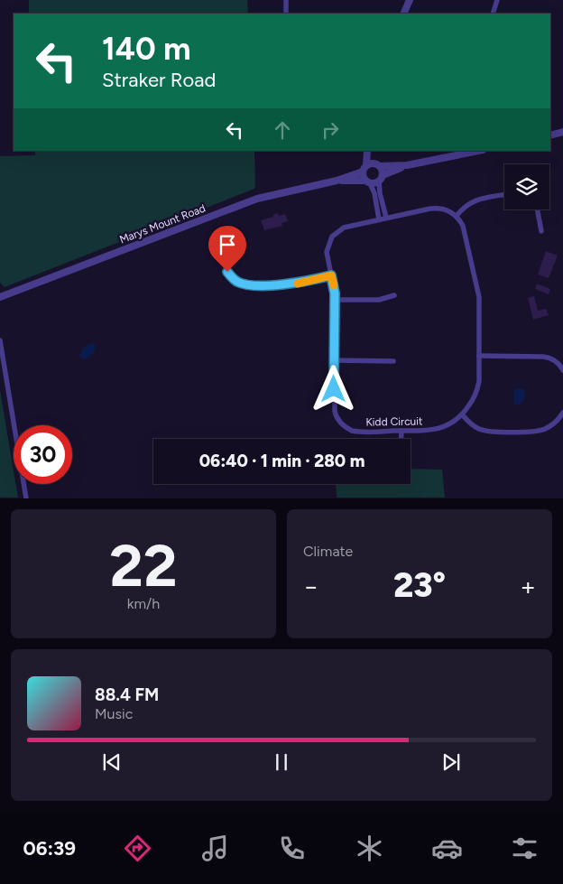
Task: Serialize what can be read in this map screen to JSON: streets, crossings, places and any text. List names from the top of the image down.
{
  "streets": {
    "street": ["Marys Mount Road", "Kidd Circuit"]
  },
  "page": {
    "turn": ["140 m", "Straker Road"],
    "limit": "30",
    "trip": "06:40 · 1 min · 280 m",
    "tile": [
      ["22", "km/h"],
      "Climate"
    ],
    "heat": ["−", "23°", "+"],
    "song": ["88.4 FM", "Music"],
    "tabs": "06:39"
  }
}
